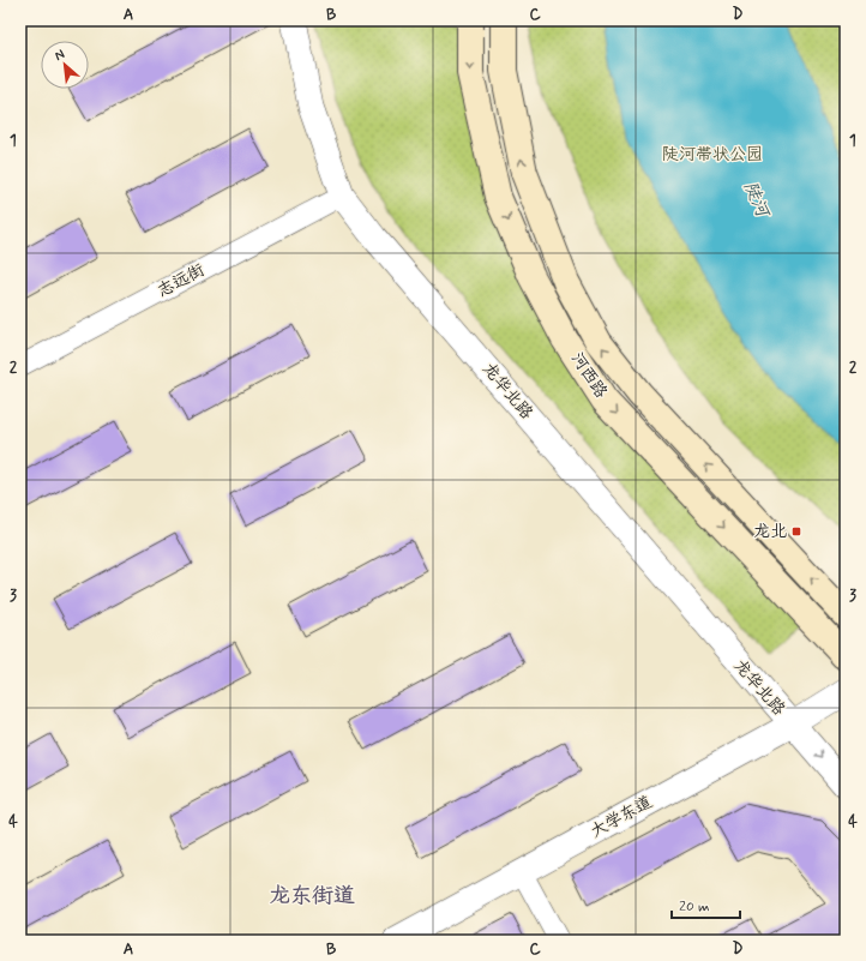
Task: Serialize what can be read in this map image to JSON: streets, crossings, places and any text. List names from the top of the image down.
{
  "streets": {
    "main road": ["河西路"],
    "street": ["志远街", "龙华北路", "大学东道"]
  },
  "crossings": [
    ["志远街", "龙华北路"],
    ["龙华北路", "大学东道"]
  ],
  "districts": ["龙东街道"],
  "water": ["陡河"],
  "parks": ["陡河带状公园"],
  "places": {
    "transit": ["龙北"]
  },
  "scale_bar": "20 m",
  "north": "top left",
  "grid": {
    "columns": [
      "A",
      "B",
      "C",
      "D"
    ],
    "rows": [
      "1",
      "2",
      "3",
      "4"
    ]
  }
}
